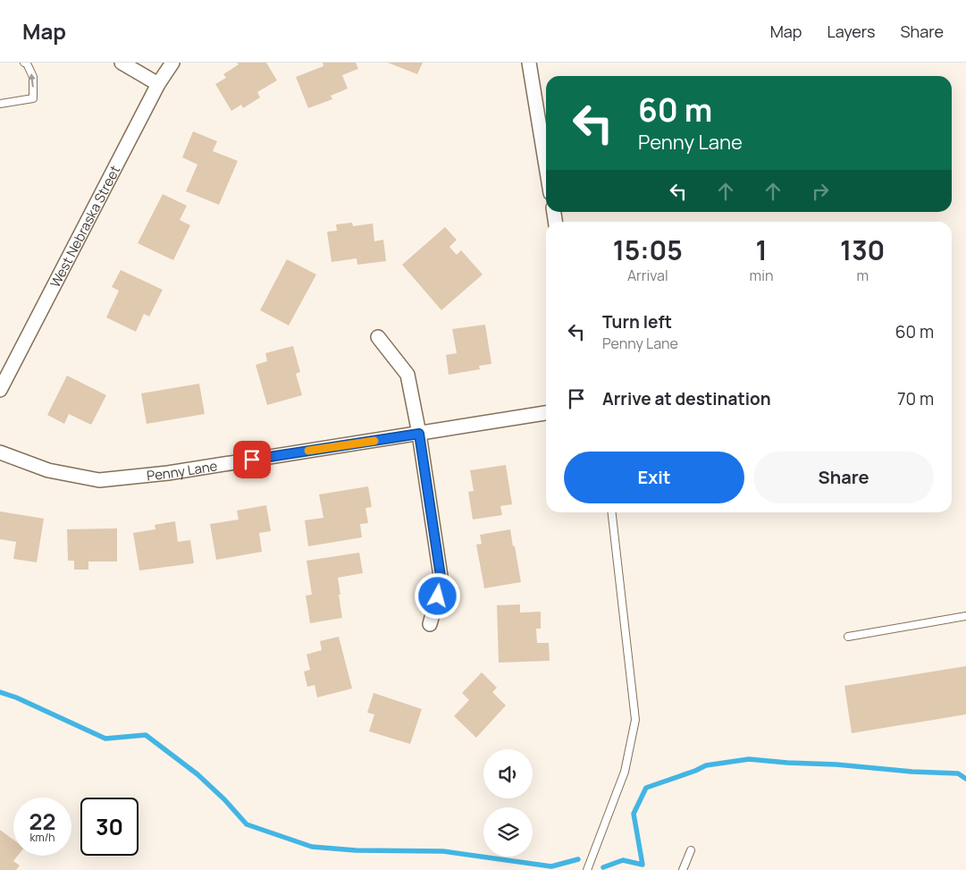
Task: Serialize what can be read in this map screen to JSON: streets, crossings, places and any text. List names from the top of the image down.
{
  "streets": {
    "street": ["West Nebraska Street", "Penny Lane"]
  },
  "page": {
    "header": "Map",
    "nav": ["Map", "Layers", "Share"],
    "turn": ["60 m", "Penny Lane"],
    "eta": [
      "15:05",
      "Arrival",
      "1",
      "min",
      "130",
      "m"
    ],
    "list": [
      {
        "name": "Turn left",
        "note": "Penny Lane",
        "value": "60 m"
      },
      {
        "name": "Arrive at destination",
        "value": "70 m"
      }
    ],
    "buttons": ["Exit", "Share"],
    "speed": "22 km/h",
    "limit": "30"
  }
}
